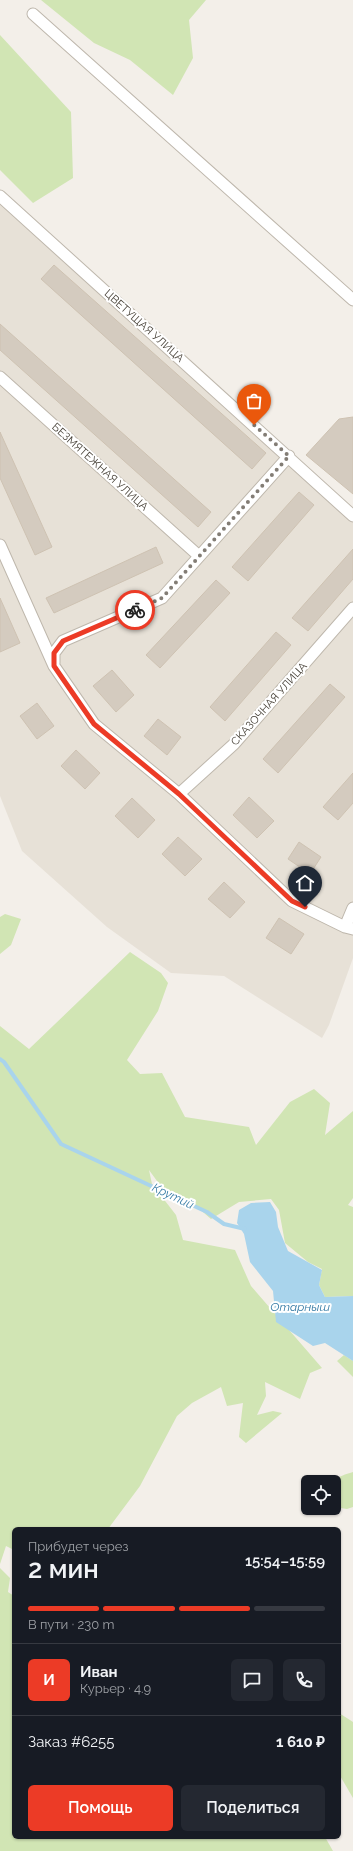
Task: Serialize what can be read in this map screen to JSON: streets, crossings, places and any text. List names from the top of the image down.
{
  "streets": {
    "street": ["ЦВЕТУЩАЯ УЛИЦА", "БЕЗМЯТЕЖНАЯ УЛИЦА", "СКАЗОЧНАЯ УЛИЦА"]
  },
  "water": ["Крутий", "Отарныш"],
  "page": {
    "heading": ["2 мин", "Прибудет через", "15:54–15:59"],
    "panel": [
      "Иван",
      "Курьер · 4.9",
      "Заказ #6255",
      "1 610 ₽"
    ],
    "bar": "В пути · 230 m",
    "round": "И",
    "buttons": ["Помощь", "Поделиться"]
  }
}
